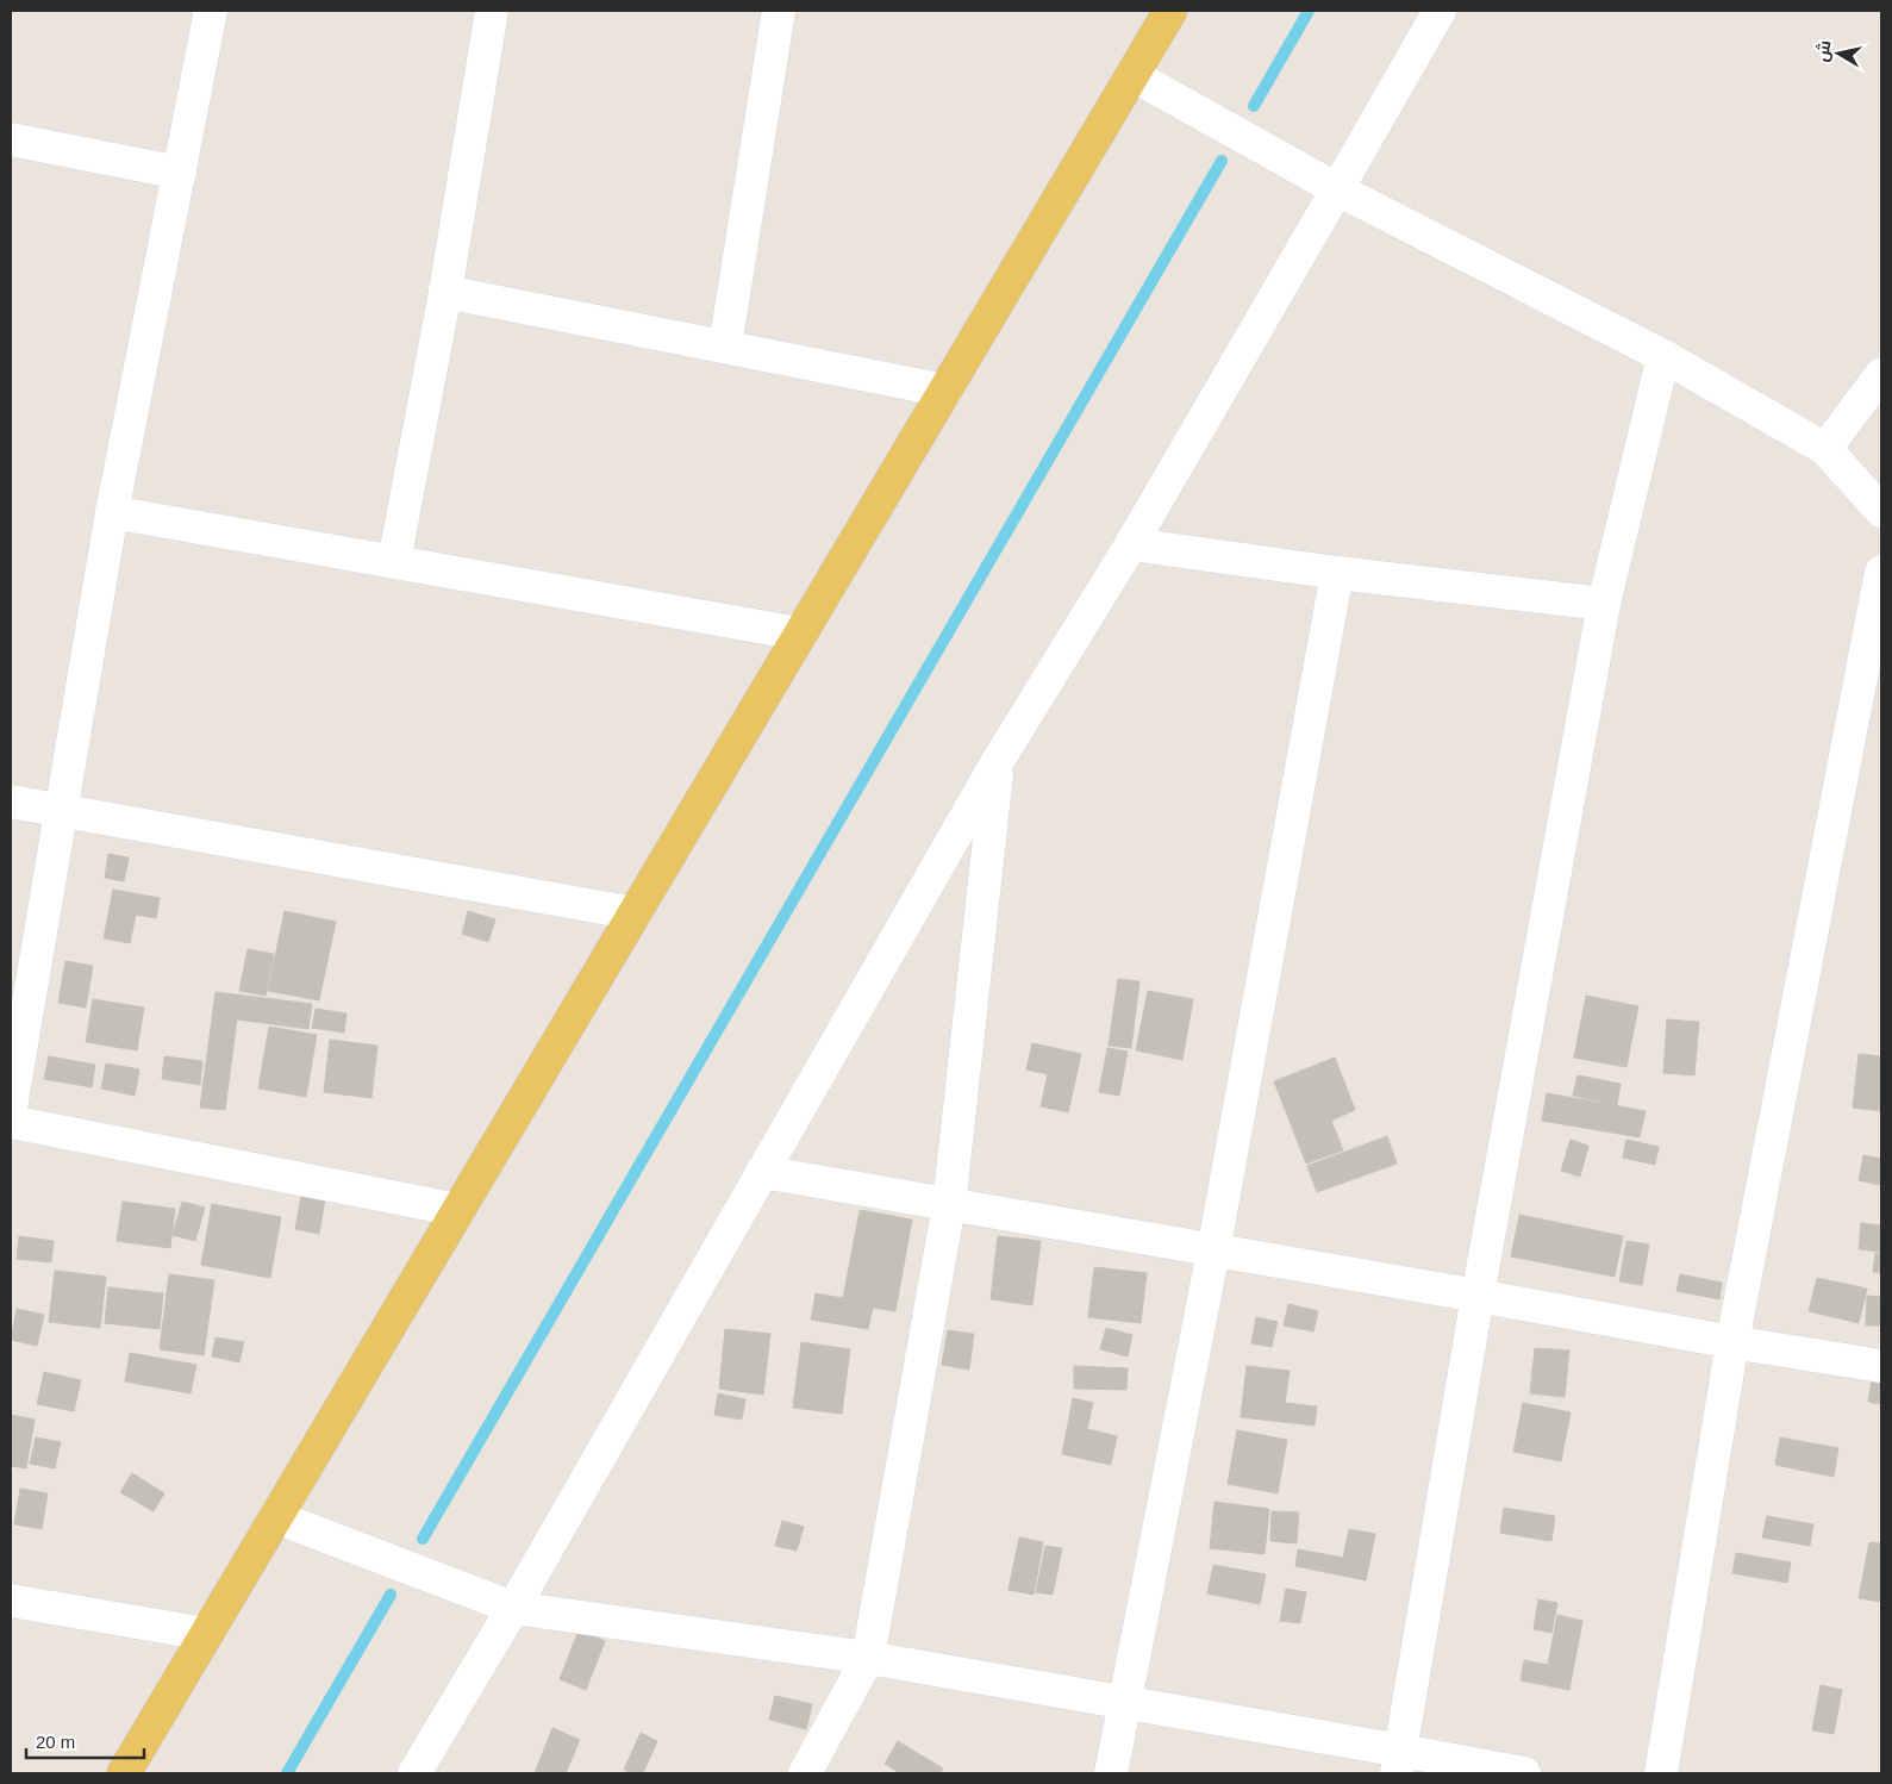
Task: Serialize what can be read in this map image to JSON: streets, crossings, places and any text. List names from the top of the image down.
{
  "scale_bar": "20 m",
  "north": "left"
}
